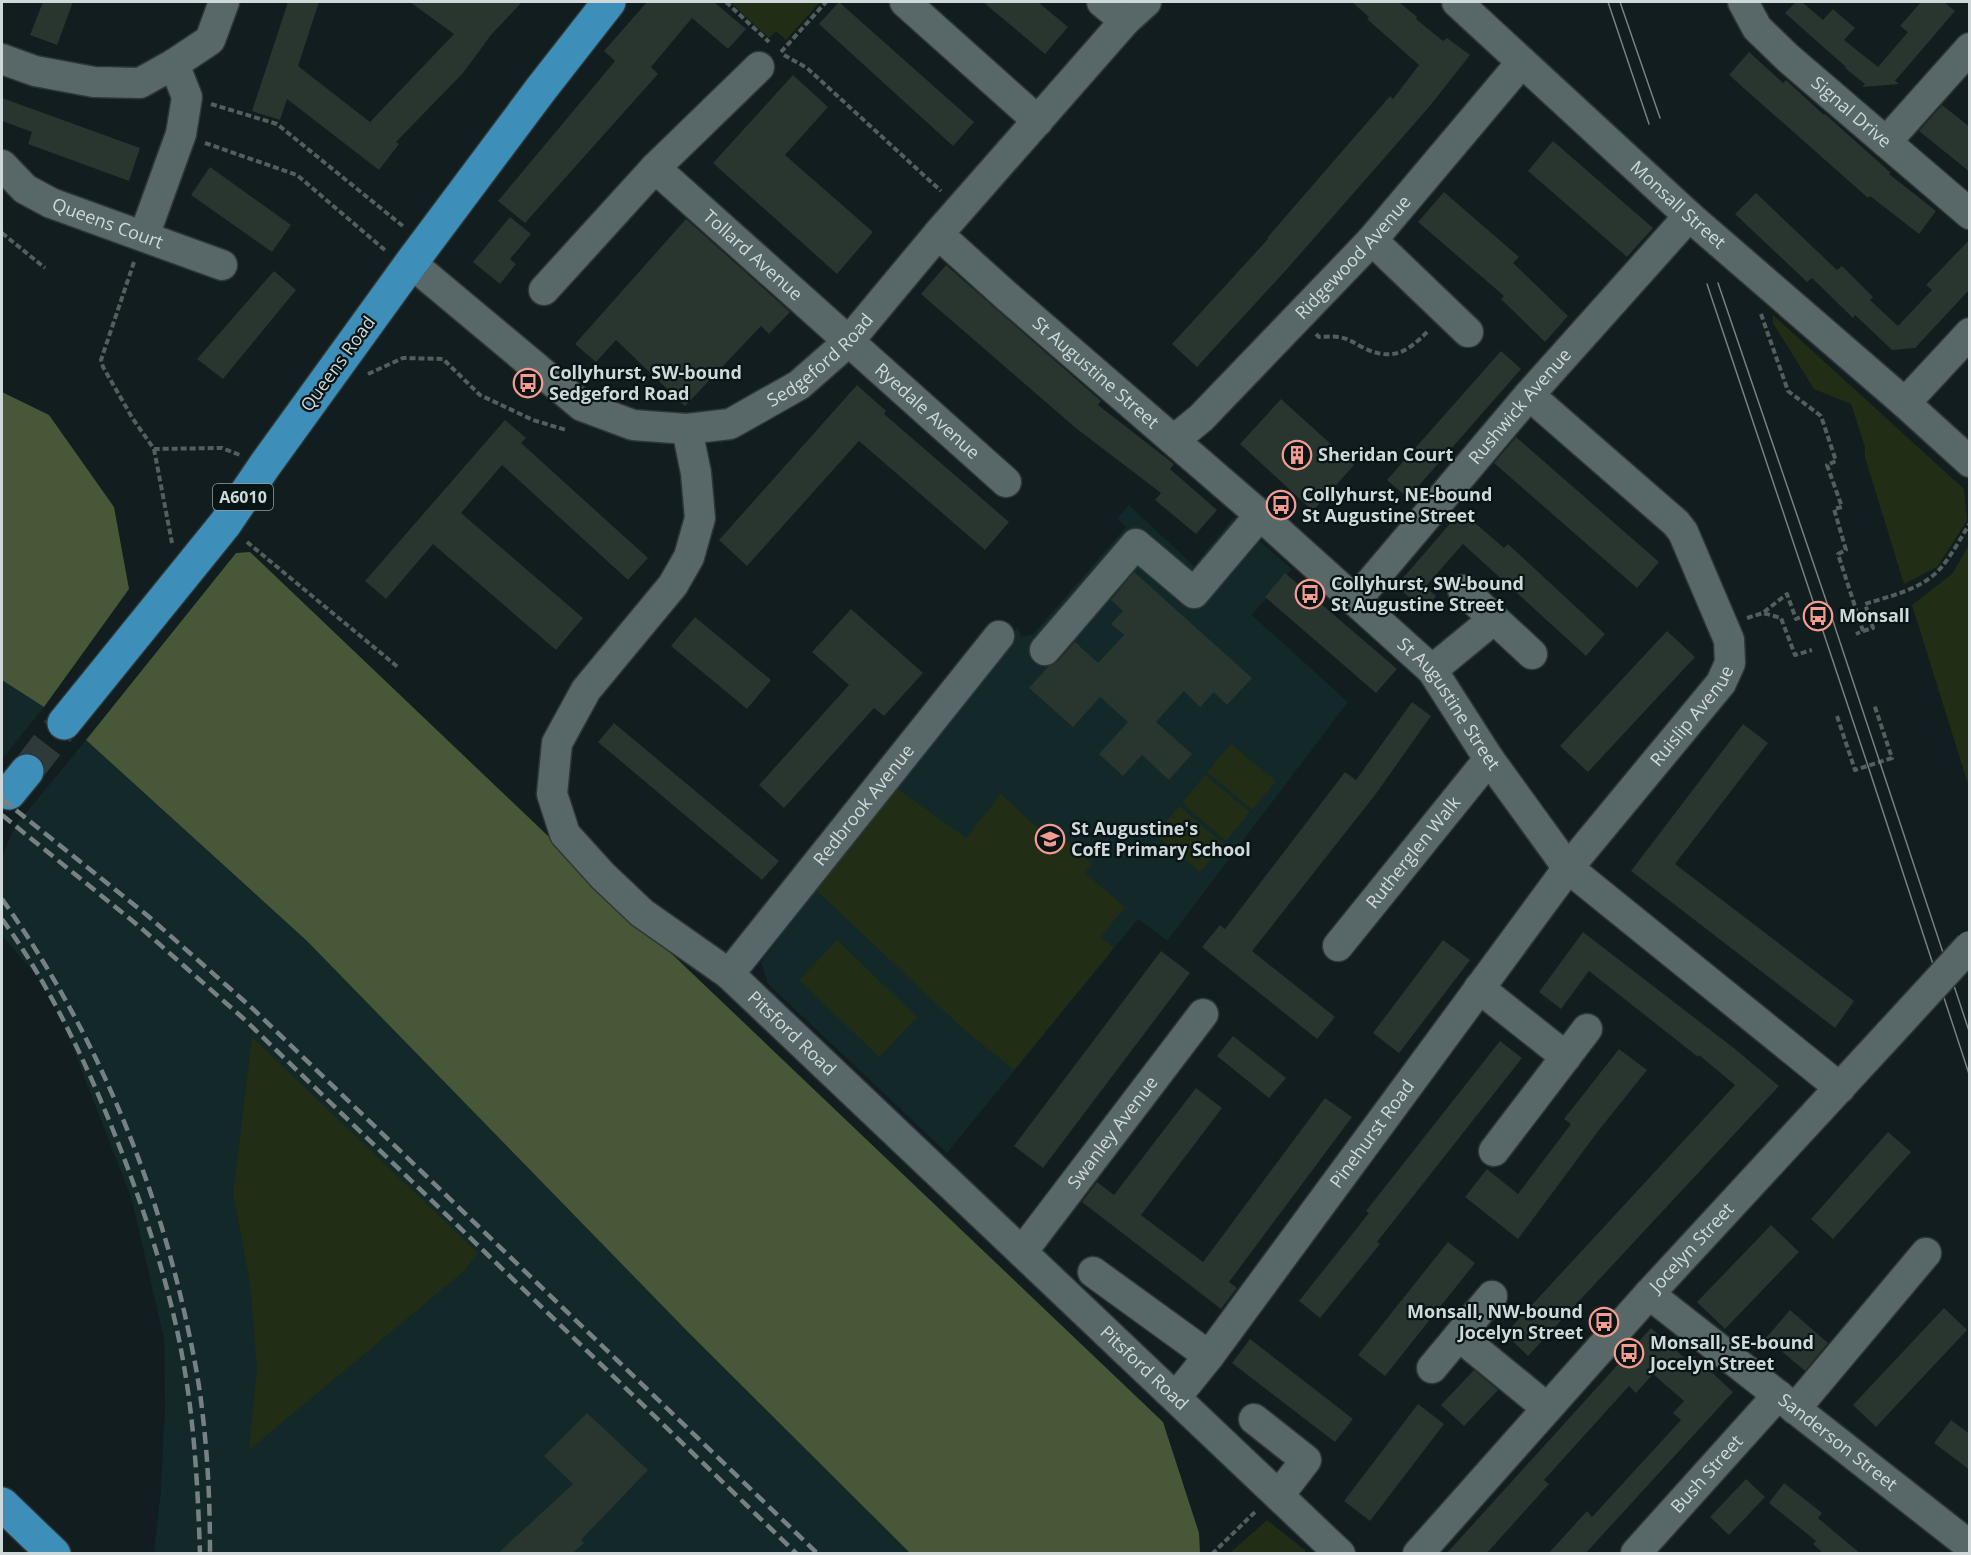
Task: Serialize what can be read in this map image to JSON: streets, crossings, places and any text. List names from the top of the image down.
{
  "streets": {
    "highway": ["Queens Road", "A6010"],
    "street": [
      "Signal Drive",
      "Monsall Street",
      "Queens Court",
      "Tollard Avenue",
      "Ridgewood Avenue",
      "Sedgeford Road",
      "St Augustine Street",
      "Rushwick Avenue",
      "Ryedale Avenue",
      "Ruislip Avenue",
      "Redbrook Avenue",
      "Rutherglen Walk",
      "Pitsford Road",
      "Swanley Avenue",
      "Pinehurst Road",
      "Jocelyn Street",
      "Sanderson Street",
      "Bush Street"
    ]
  },
  "crossings": [
    ["Monsall Street", "Ridgewood Avenue"],
    ["Monsall Street", "Rushwick Avenue"],
    ["Tollard Avenue", "Sedgeford Road"],
    ["Tollard Avenue", "Ryedale Avenue"],
    ["Ridgewood Avenue", "St Augustine Street"],
    ["Sedgeford Road", "Queens Road"],
    ["Sedgeford Road", "St Augustine Street"],
    ["Sedgeford Road", "Ryedale Avenue"],
    ["Sedgeford Road", "Pitsford Road"],
    ["St Augustine Street", "Rushwick Avenue"],
    ["St Augustine Street", "Ruislip Avenue"],
    ["St Augustine Street", "Rutherglen Walk"],
    ["St Augustine Street", "Pinehurst Road"],
    ["St Augustine Street", "Jocelyn Street"],
    ["Rushwick Avenue", "Ruislip Avenue"],
    ["Ruislip Avenue", "Pinehurst Road"],
    ["Redbrook Avenue", "Pitsford Road"],
    ["Pitsford Road", "Swanley Avenue"],
    ["Pitsford Road", "Pinehurst Road"],
    ["Jocelyn Street", "Sanderson Street"],
    ["Sanderson Street", "Bush Street"]
  ],
  "places": {
    "bus stop": [
      "Collyhurst, SW-bound Sedgeford Road",
      "Collyhurst, NE-bound St Augustine Street",
      "Collyhurst, SW-bound St Augustine Street",
      "Monsall",
      "Monsall, NW-bound Jocelyn Street",
      "Monsall, SE-bound Jocelyn Street"
    ],
    "building": ["Sheridan Court"],
    "school or university": ["St Augustine's CofE Primary School"]
  }
}
